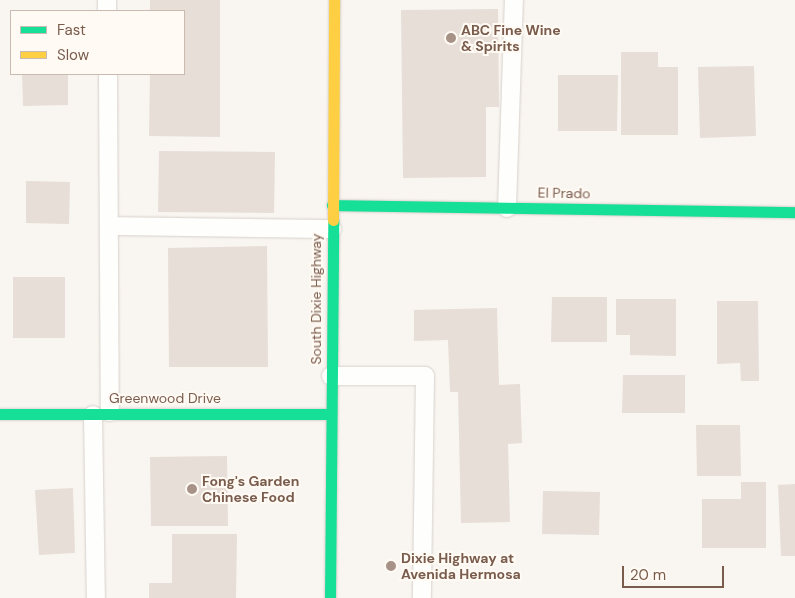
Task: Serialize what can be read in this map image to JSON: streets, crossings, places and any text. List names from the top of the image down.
{
  "streets": {
    "street": ["El Prado", "South Dixie Highway", "Greenwood Drive"]
  },
  "crossings": [
    ["El Prado", "South Dixie Highway"],
    ["South Dixie Highway", "Greenwood Drive"]
  ],
  "places": ["ABC Fine Wine & Spirits", "Fong's Garden Chinese Food", "Dixie Highway at Avenida Hermosa"],
  "legend": ["Fast", "Slow"],
  "scale_bar": "20 m"
}
